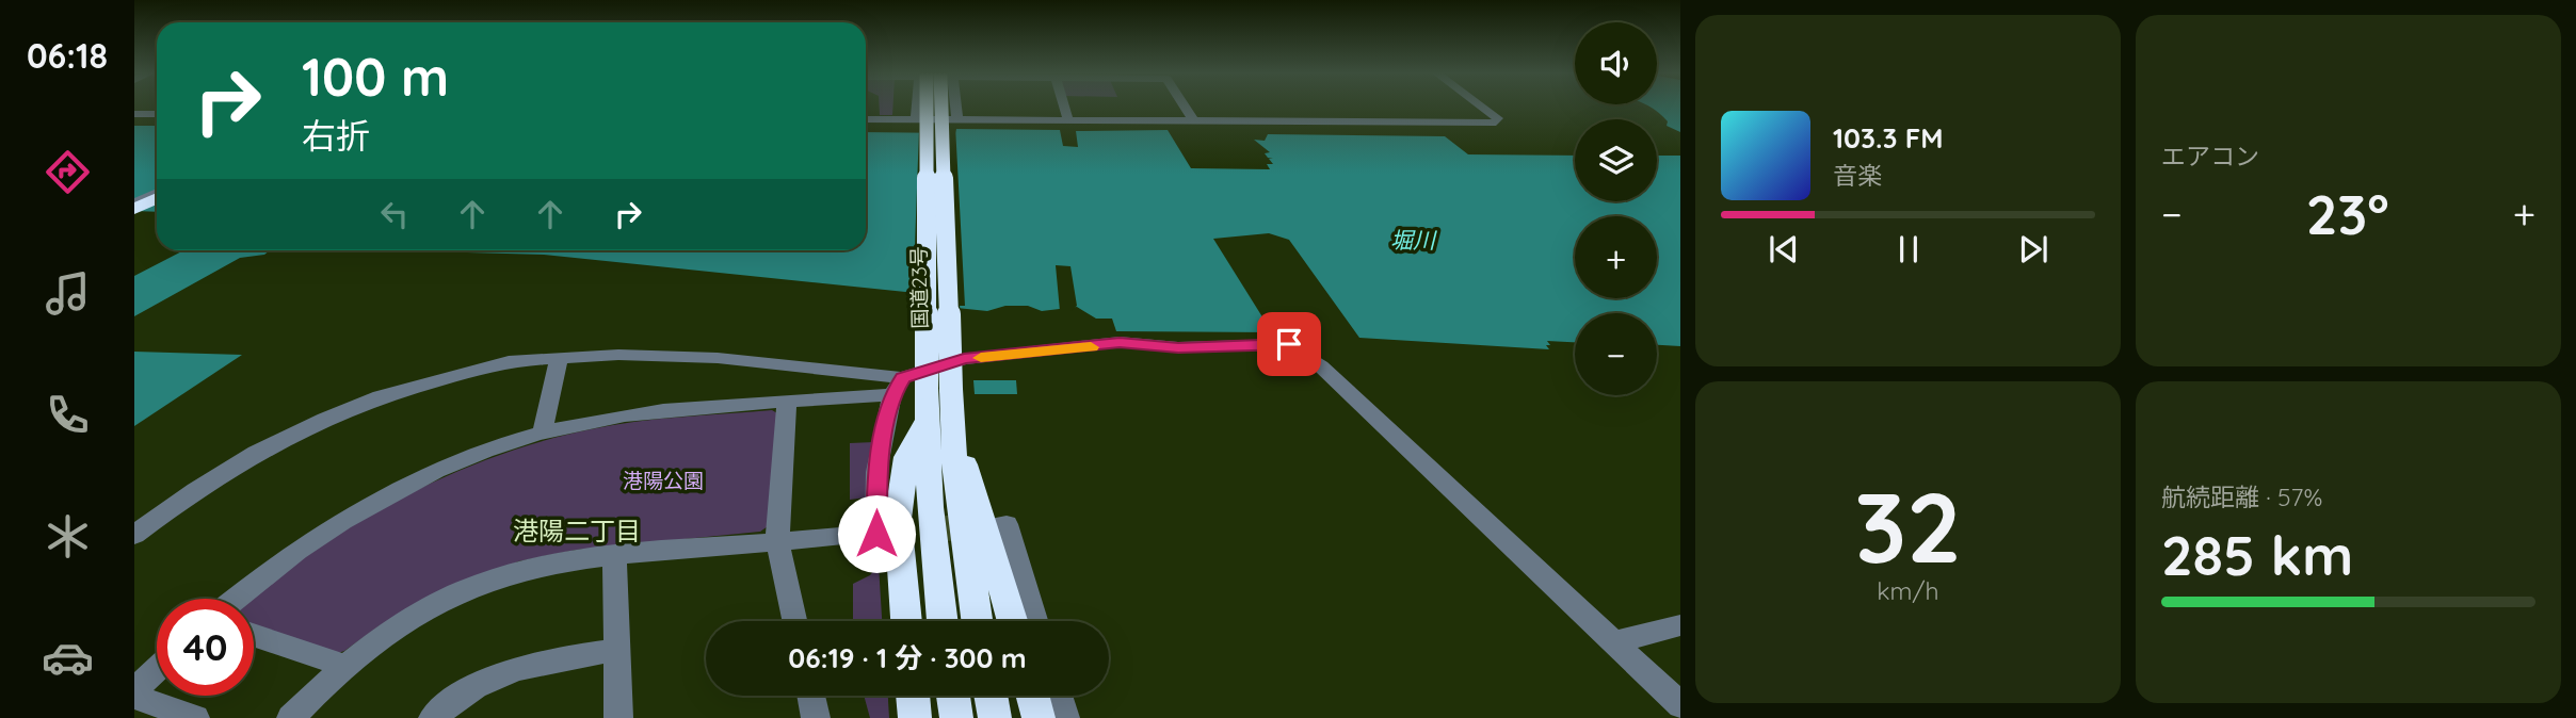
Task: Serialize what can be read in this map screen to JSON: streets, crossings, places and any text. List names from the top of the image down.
{
  "streets": {
    "highway": ["国道23号"]
  },
  "districts": ["港陽二丁目"],
  "water": ["堀川"],
  "parks": ["港陽公園"],
  "page": {
    "tabs": "06:18",
    "tile": [
      "エアコン",
      ["32", "km/h"],
      ["航続距離 · 57%", "285 km"]
    ],
    "map_buttons": ["+", "−"],
    "turn": ["100 m", "右折"],
    "song": ["103.3 FM", "音楽"],
    "heat": ["−", "23°", "+"],
    "limit": "40",
    "trip": "06:19 · 1 分 · 300 m"
  }
}
